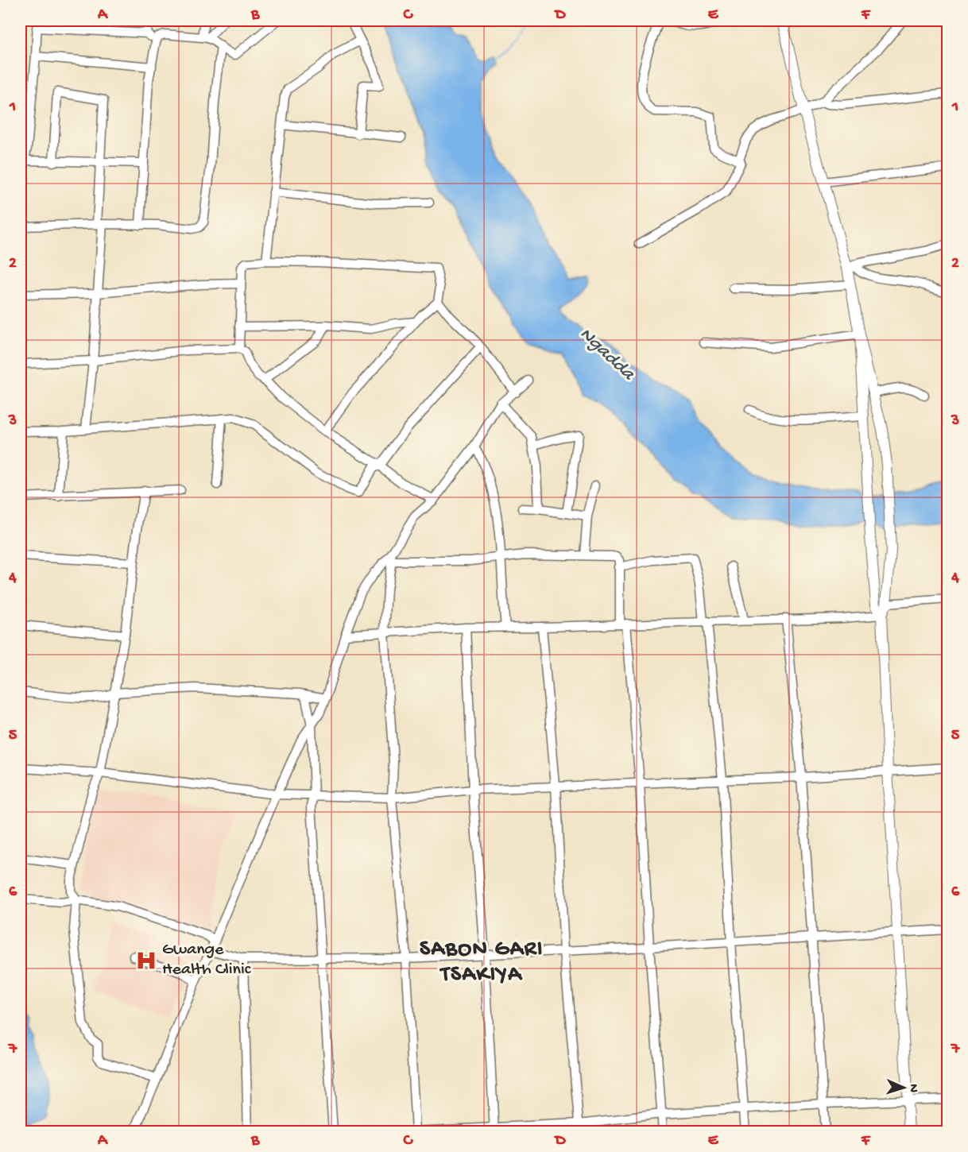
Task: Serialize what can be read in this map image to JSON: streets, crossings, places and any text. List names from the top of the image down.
{
  "districts": ["SABON GARI TSAKIYA"],
  "water": ["Ngadda"],
  "places": {
    "hospital": ["Gwange Health Clinic"]
  },
  "north": "right",
  "grid": {
    "columns": [
      "A",
      "B",
      "C",
      "D",
      "E",
      "F"
    ],
    "rows": [
      "1",
      "2",
      "3",
      "4",
      "5",
      "6",
      "7"
    ]
  }
}
